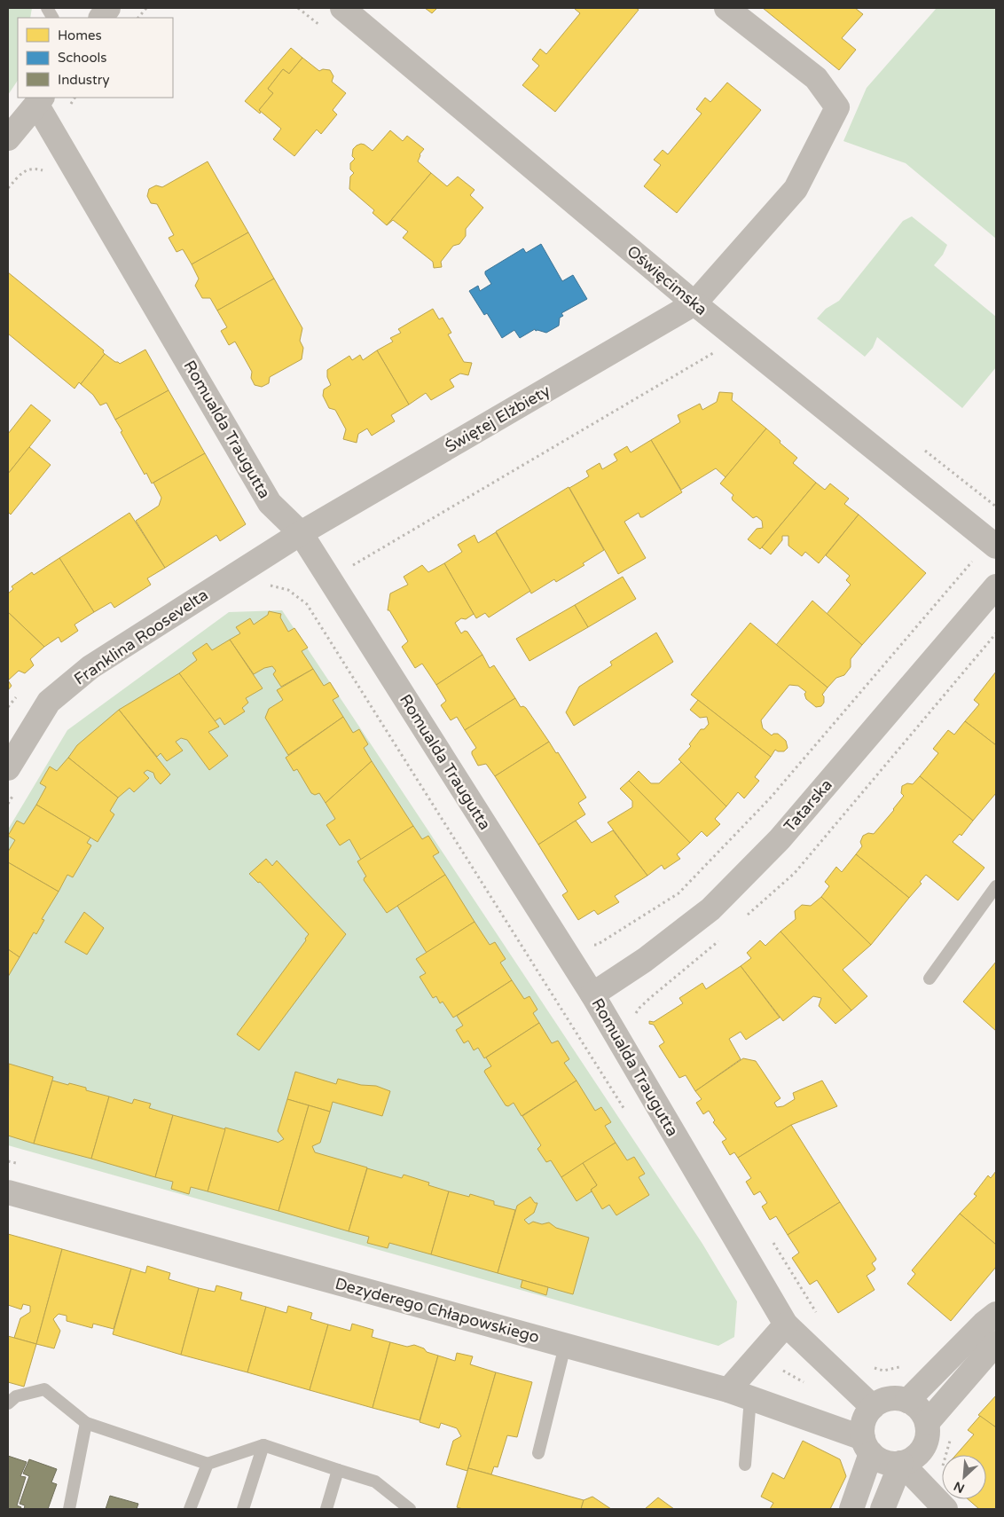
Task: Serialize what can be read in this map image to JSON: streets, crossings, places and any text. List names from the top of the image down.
{
  "streets": {
    "street": [
      "Oświęcimska",
      "Świętej Elżbiety",
      "Romualda Traugutta",
      "Franklina Roosevelta",
      "Tatarska",
      "Dezyderego Chłapowskiego"
    ]
  },
  "crossings": [
    ["Oświęcimska", "Świętej Elżbiety"],
    ["Świętej Elżbiety", "Romualda Traugutta"],
    ["Świętej Elżbiety", "Franklina Roosevelta"],
    ["Romualda Traugutta", "Franklina Roosevelta"],
    ["Romualda Traugutta", "Tatarska"],
    ["Romualda Traugutta", "Dezyderego Chłapowskiego"]
  ],
  "legend": ["Homes", "Schools", "Industry"],
  "north": "bottom left"
}
